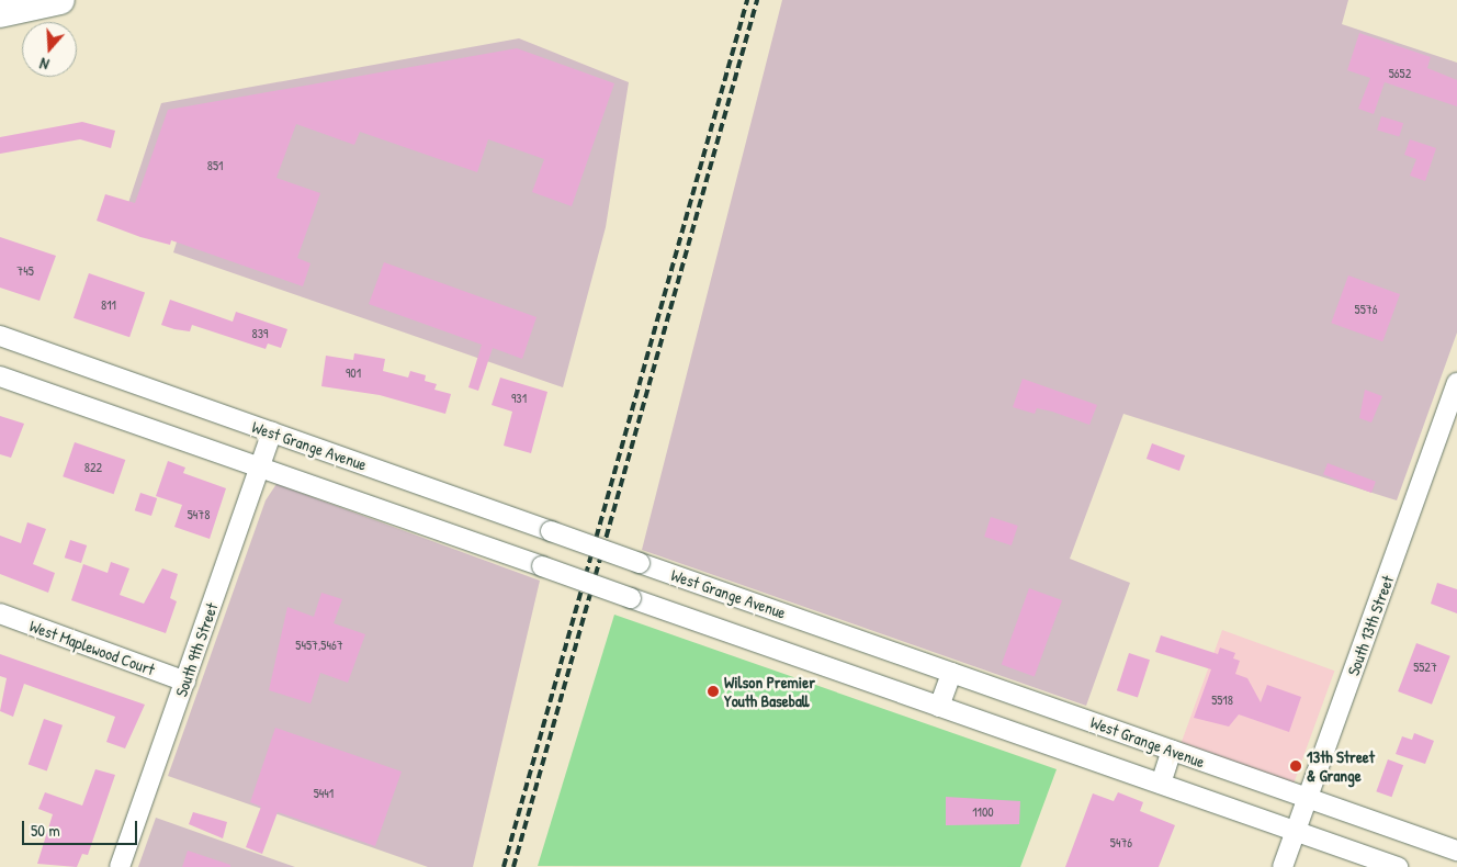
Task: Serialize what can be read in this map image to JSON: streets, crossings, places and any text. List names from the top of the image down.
{
  "streets": {
    "street": [
      "West Grange Avenue",
      "South 13th Street",
      "West Maplewood Court",
      "South 9th Street"
    ]
  },
  "crossings": [
    ["West Grange Avenue", "South 13th Street"],
    ["West Grange Avenue", "South 9th Street"],
    ["West Maplewood Court", "South 9th Street"]
  ],
  "places": ["Wilson Premier Youth Baseball", "13th Street & Grange"],
  "house_numbers": [
    "5652",
    "851",
    "745",
    "811",
    "5576",
    "839",
    "901",
    "931",
    "822",
    "5478",
    "5457,5467",
    "5527",
    "5518",
    "5441",
    "1100",
    "5476"
  ],
  "scale_bar": "50 m",
  "north": "bottom"
}
